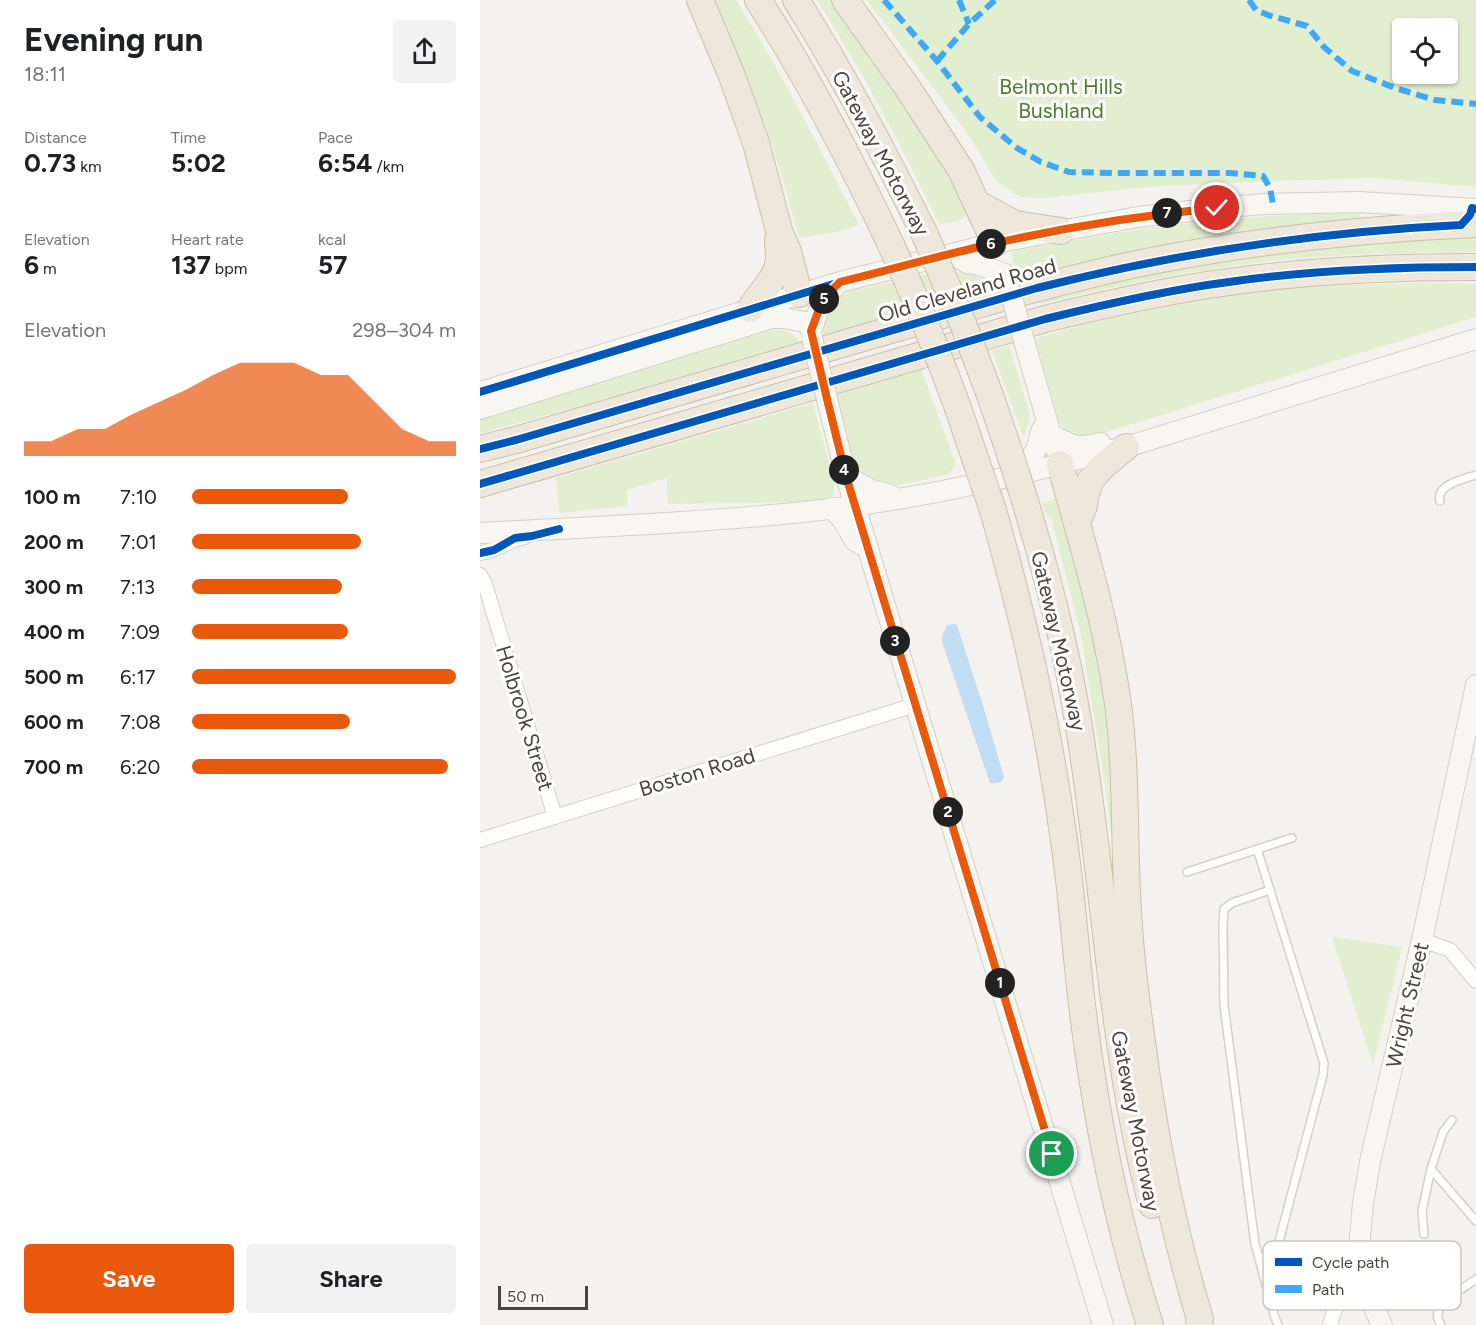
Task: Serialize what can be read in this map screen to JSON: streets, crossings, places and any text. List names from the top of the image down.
{
  "streets": {
    "highway": ["Gateway Motorway", "Old Cleveland Road"],
    "main road": ["Wright Street"],
    "street": ["Holbrook Street", "Boston Road"]
  },
  "crossings": [
    ["Holbrook Street", "Boston Road"]
  ],
  "parks": ["Belmont Hills Bushland"],
  "legend": ["Cycle path", "Path"],
  "scale_bar": "50 m",
  "page": {
    "heading": ["Evening run", "18:11"],
    "stats": [
      ["Distance", "0.73 km"],
      ["Time", "5:02"],
      ["Pace", "6:54 /km"],
      ["Elevation", "6 m"],
      ["Heart rate", "137 bpm"],
      ["kcal", "57"]
    ],
    "pins": [
      "7",
      "6",
      "5",
      "4",
      "3",
      "2",
      "1"
    ],
    "chart": ["Elevation", "298–304 m"],
    "list": [
      {
        "name": "100 m",
        "note": "7:10"
      },
      {
        "name": "200 m",
        "note": "7:01"
      },
      {
        "name": "300 m",
        "note": "7:13"
      },
      {
        "name": "400 m",
        "note": "7:09"
      },
      {
        "name": "500 m",
        "note": "6:17"
      },
      {
        "name": "600 m",
        "note": "7:08"
      },
      {
        "name": "700 m",
        "note": "6:20"
      }
    ],
    "buttons": ["Save", "Share"],
    "scale": "50 m"
  }
}
